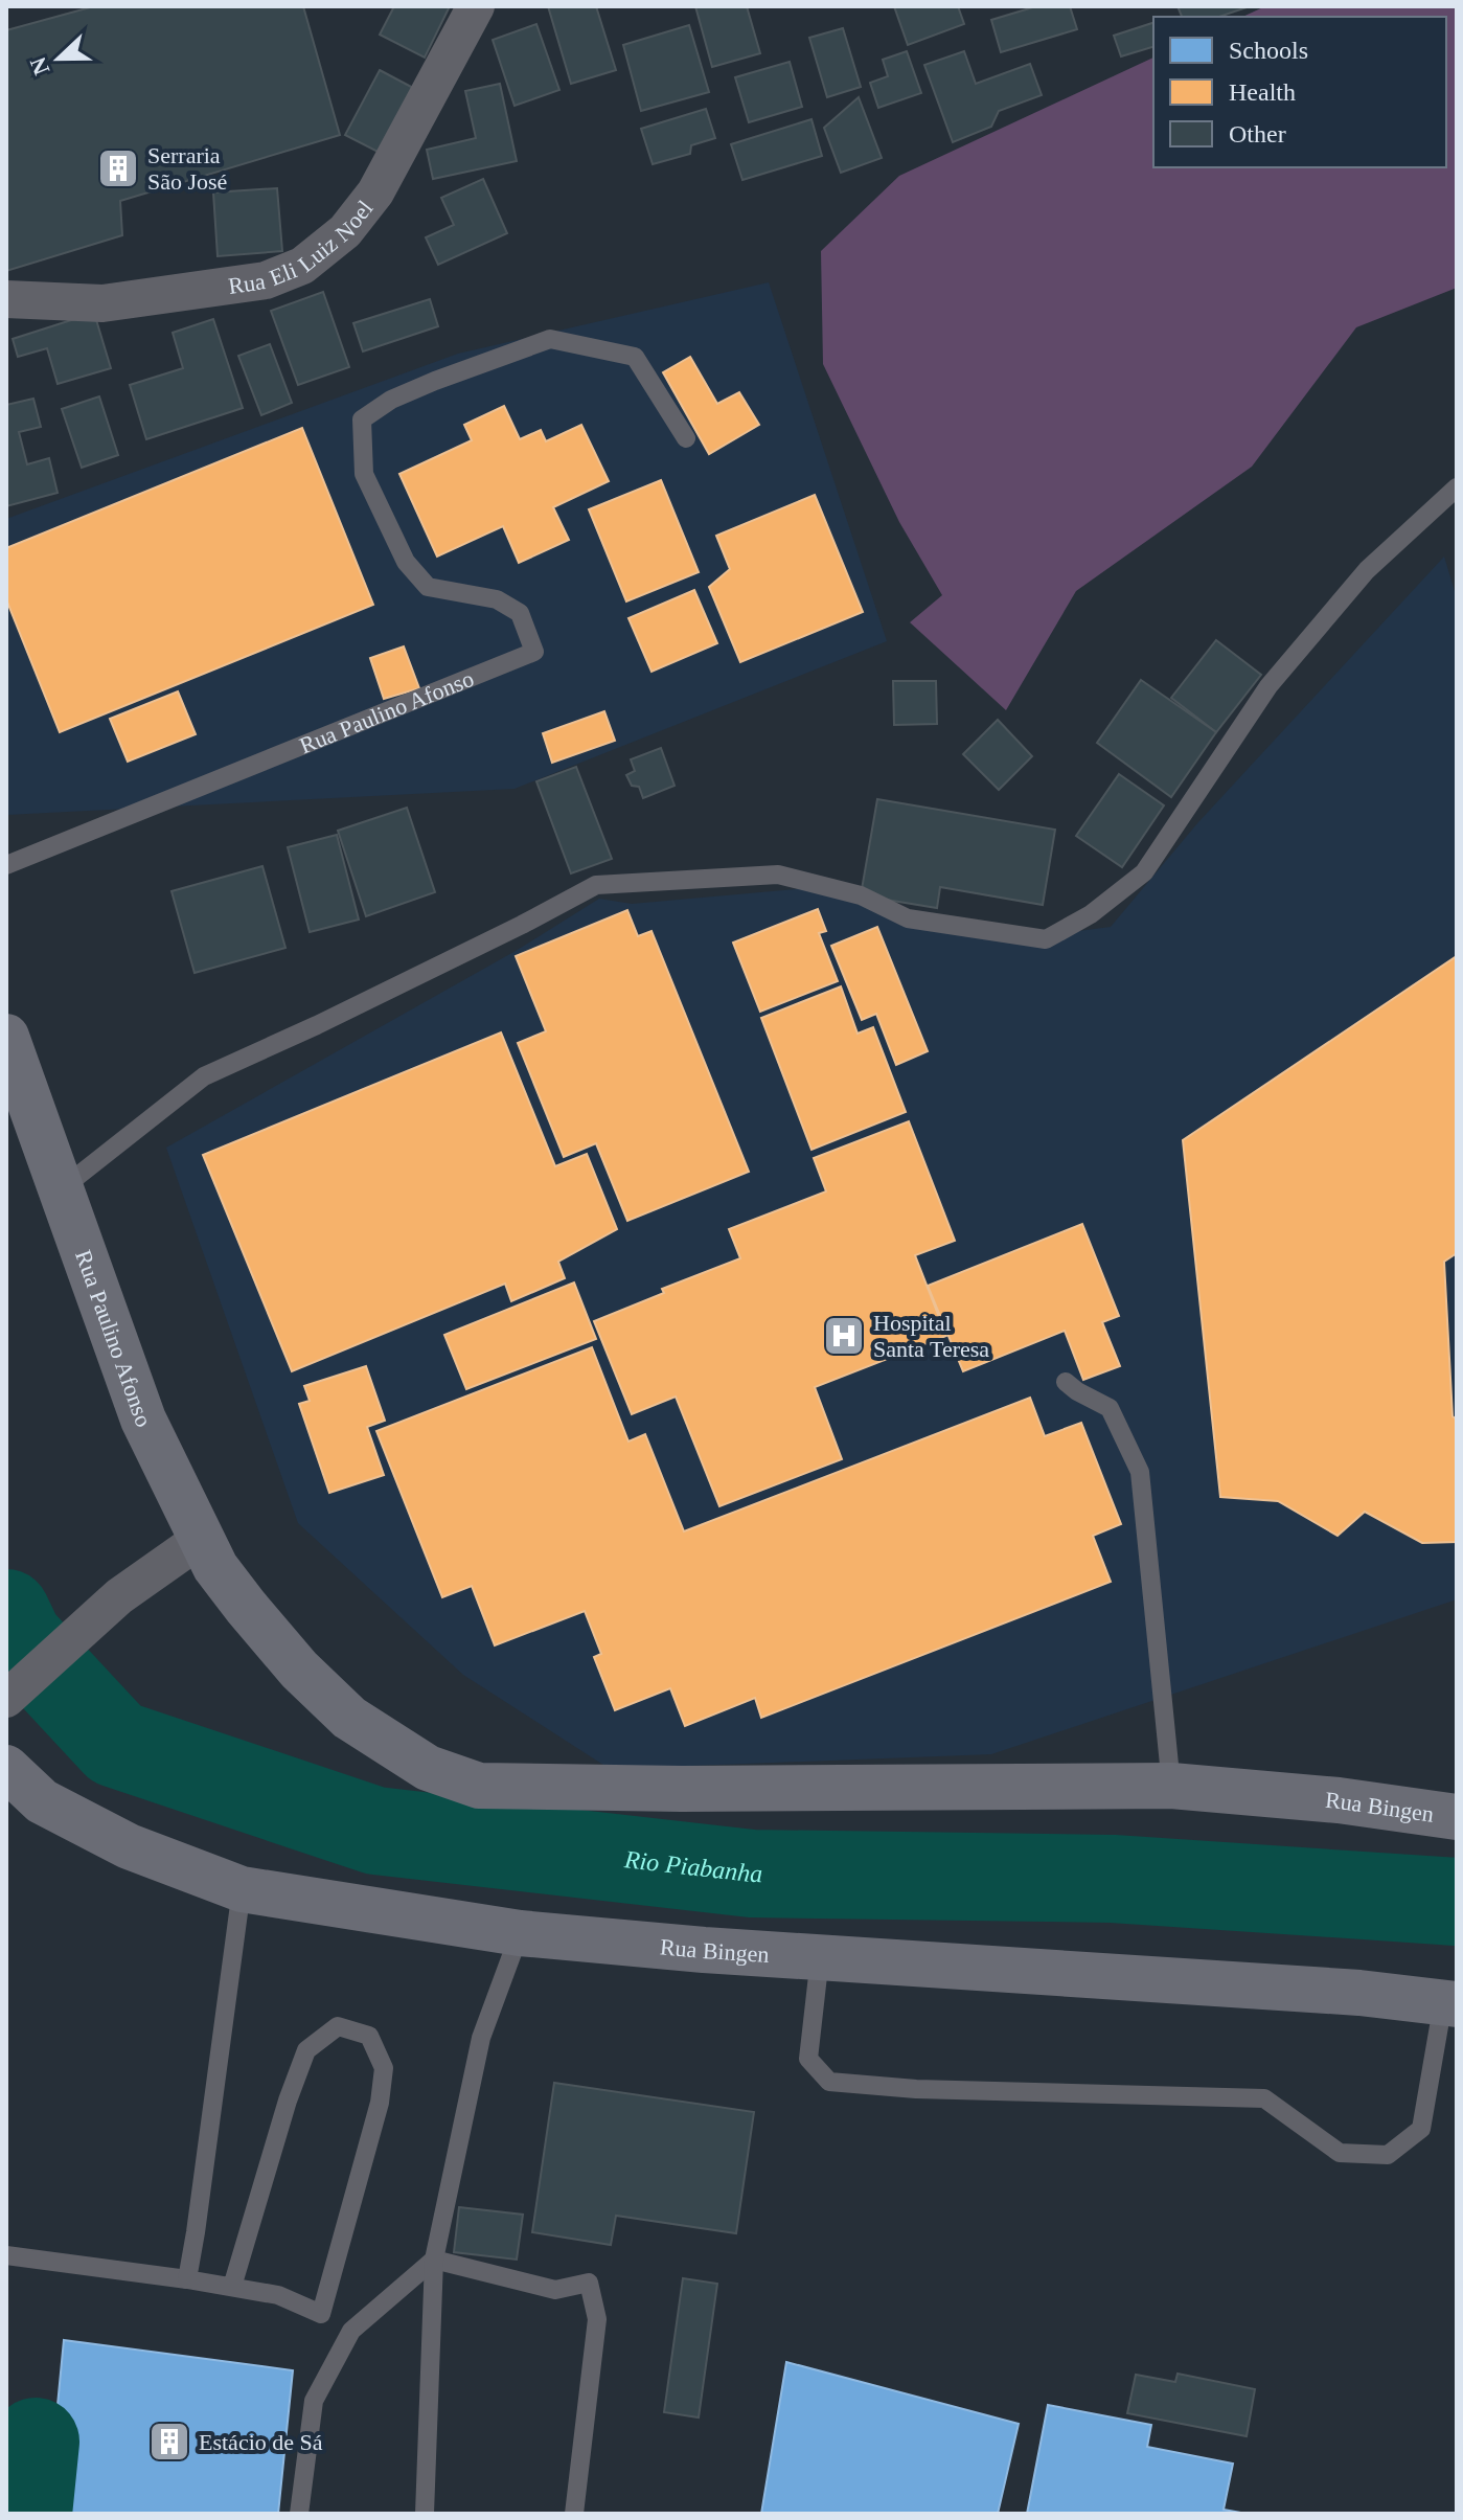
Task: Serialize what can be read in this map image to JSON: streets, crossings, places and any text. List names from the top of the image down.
{
  "streets": {
    "main road": ["Rua Paulino Afonso", "Rua Bingen"],
    "street": ["Rua Eli Luiz Noel"]
  },
  "crossings": [
    ["Rua Paulino Afonso", "Rua Bingen"]
  ],
  "water": ["Rio Piabanha"],
  "places": {
    "building": ["Serraria São José", "Estácio de Sá"],
    "hospital": ["Hospital Santa Teresa"]
  },
  "legend": ["Schools", "Health", "Other"],
  "north": "left"
}
